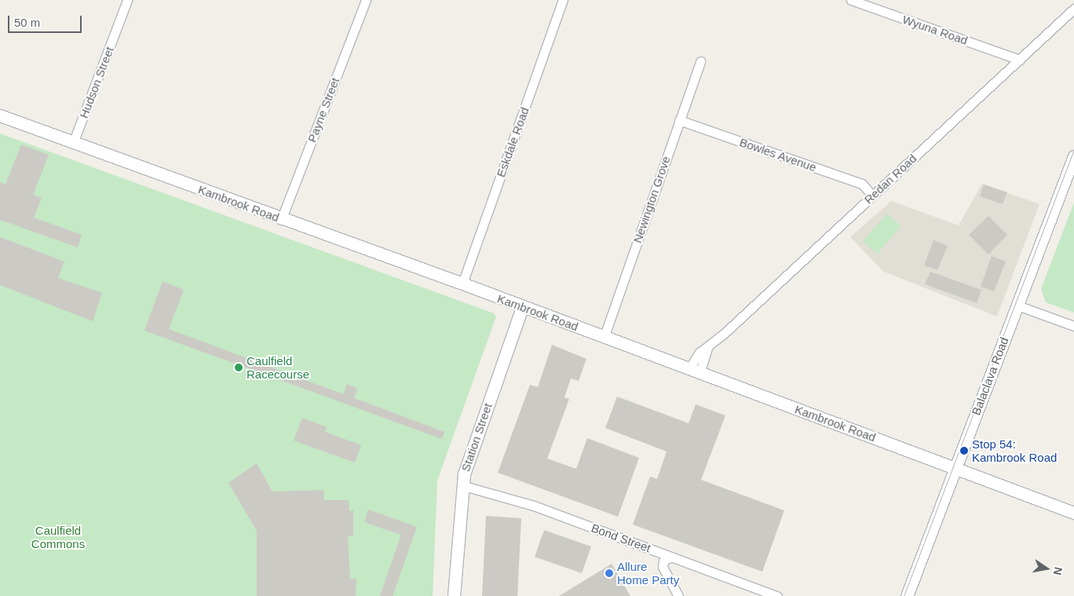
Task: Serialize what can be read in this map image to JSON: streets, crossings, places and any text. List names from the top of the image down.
{
  "streets": {
    "street": [
      "Wyuna Road",
      "Hudson Street",
      "Payne Street",
      "Eskdale Road",
      "Bowles Avenue",
      "Redan Road",
      "Newington Grove",
      "Kambrook Road",
      "Balaclava Road",
      "Station Street",
      "Bond Street"
    ]
  },
  "crossings": [
    ["Wyuna Road", "Redan Road"],
    ["Hudson Street", "Kambrook Road"],
    ["Payne Street", "Kambrook Road"],
    ["Eskdale Road", "Kambrook Road"],
    ["Bowles Avenue", "Redan Road"],
    ["Bowles Avenue", "Newington Grove"],
    ["Redan Road", "Kambrook Road"],
    ["Newington Grove", "Kambrook Road"],
    ["Kambrook Road", "Balaclava Road"],
    ["Kambrook Road", "Station Street"],
    ["Station Street", "Bond Street"]
  ],
  "parks": ["Caulfield Commons"],
  "places": ["Caulfield Racecourse", "Stop 54: Kambrook Road", "Allure Home Party"],
  "scale_bar": "50 m",
  "north": "right"
}
